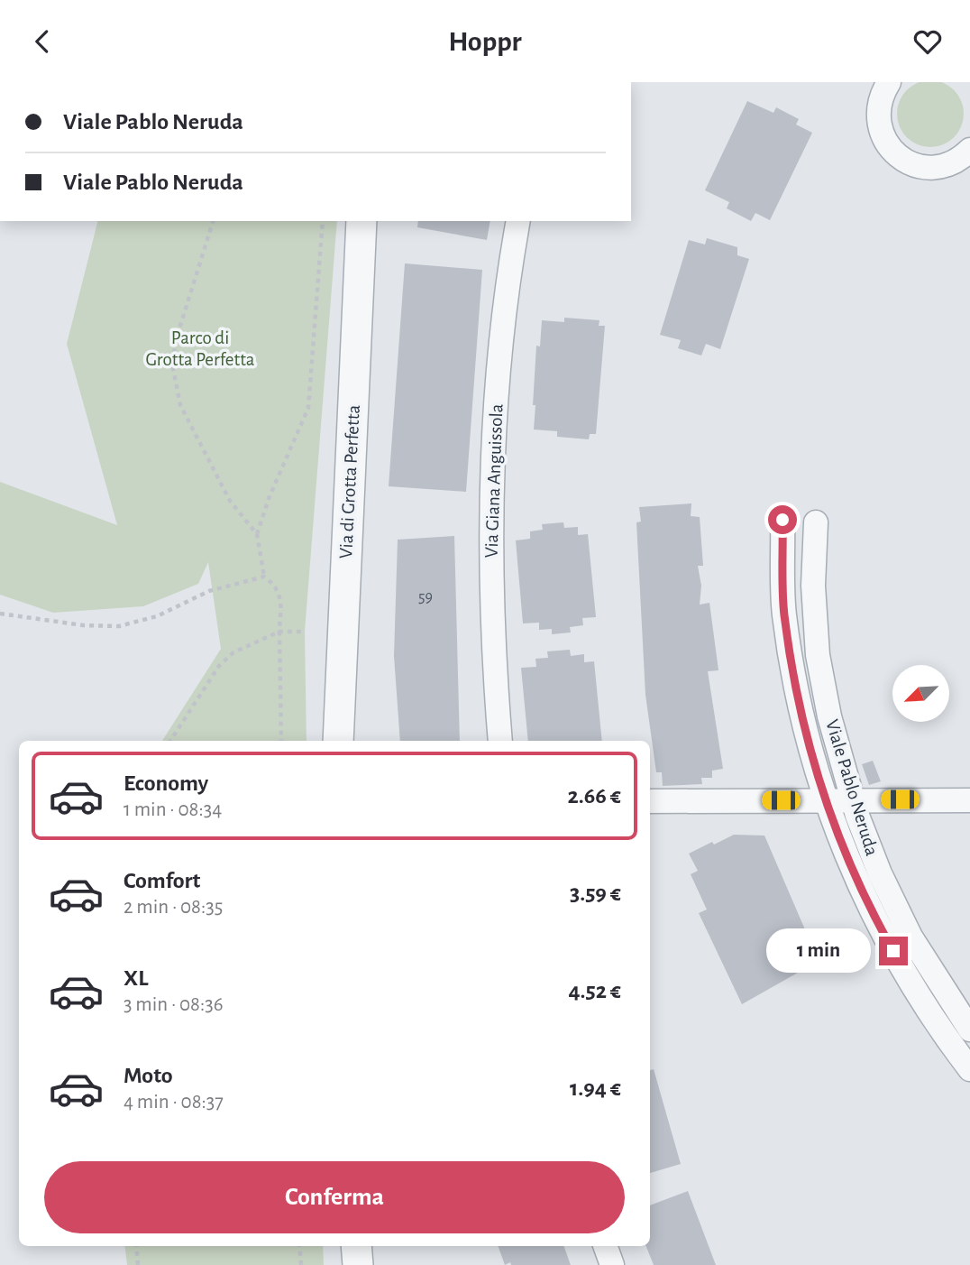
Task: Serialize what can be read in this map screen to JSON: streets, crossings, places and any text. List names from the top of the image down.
{
  "streets": {
    "street": ["Via Giana Anguissola", "Via di Grotta Perfetta", "Viale Pablo Neruda"]
  },
  "parks": ["Parco di Grotta Perfetta"],
  "house_numbers": ["59"],
  "north": "bottom left",
  "page": {
    "header": "Hoppr",
    "banner": ["Viale Pablo Neruda", "Viale Pablo Neruda"],
    "list": [
      {
        "name": "Economy",
        "note": "1 min · 08:34",
        "value": "2.66 €"
      },
      {
        "name": "Comfort",
        "note": "2 min · 08:35",
        "value": "3.59 €"
      },
      {
        "name": "XL",
        "note": "3 min · 08:36",
        "value": "4.52 €"
      },
      {
        "name": "Moto",
        "note": "4 min · 08:37",
        "value": "1.94 €"
      }
    ],
    "bubble": "1 min",
    "buttons": "Conferma"
  }
}
